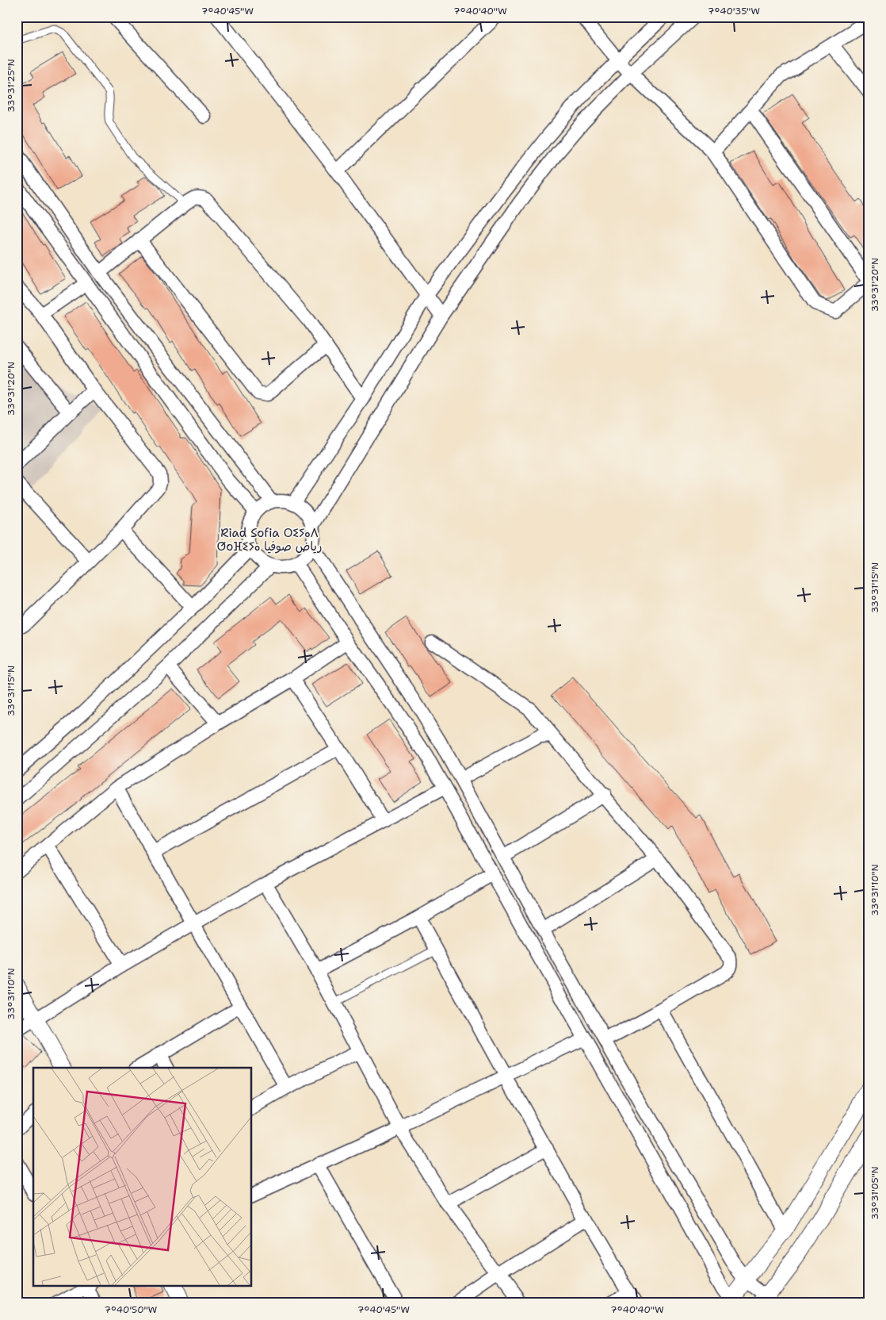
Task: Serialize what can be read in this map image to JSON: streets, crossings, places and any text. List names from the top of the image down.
{
  "districts": ["Riad Sofia ⵔⵉⵢⴰⴷ ⵚoⴼⵉⵢⴰ رياض صوفيا"],
  "coordinates": [
    "7°40'45\"W",
    "7°40'40\"W",
    "7°40'35\"W",
    "33°31'25\"N",
    "33°31'20\"N",
    "33°31'15\"N",
    "33°31'10\"N",
    "33°31'05\"N",
    "7°40'50\"W"
  ]
}
